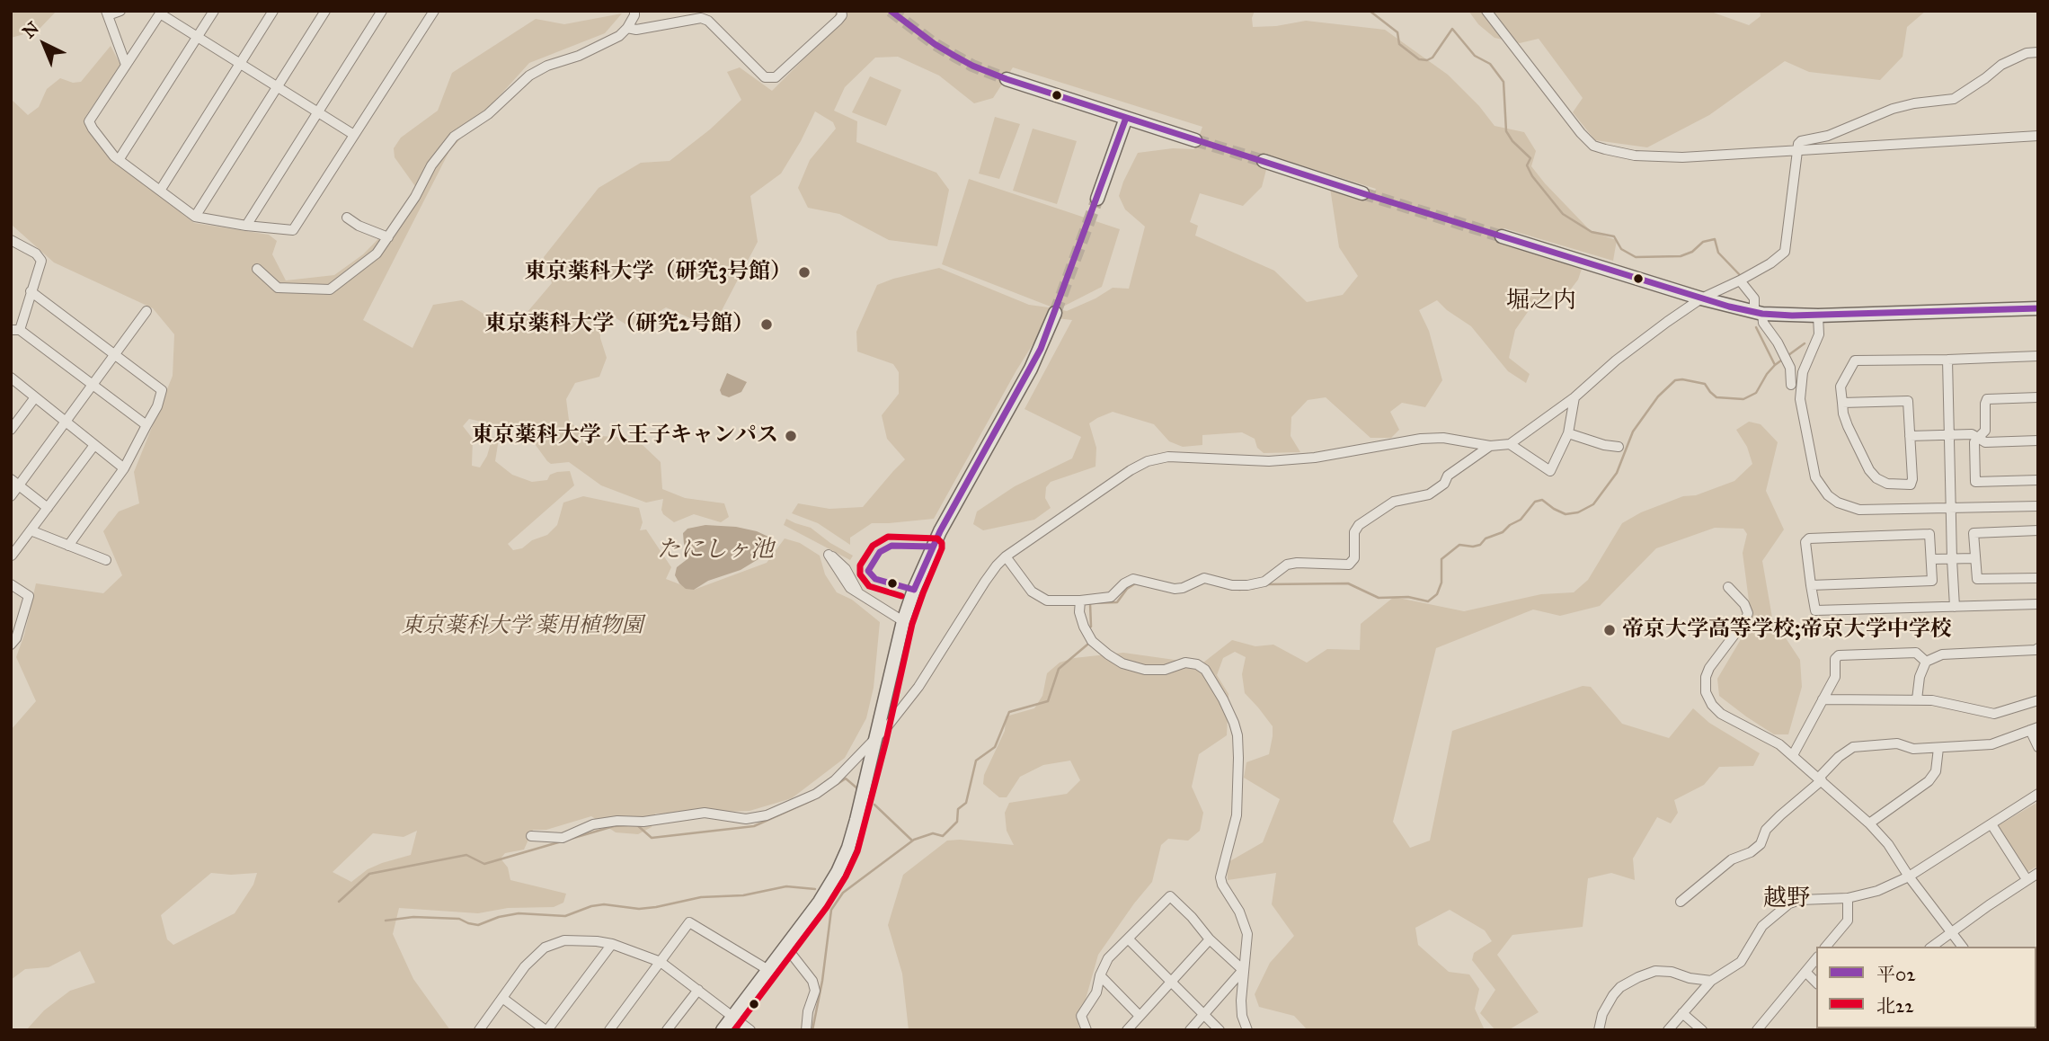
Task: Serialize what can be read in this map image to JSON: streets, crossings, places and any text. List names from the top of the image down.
{
  "districts": ["堀之内", "越野"],
  "water": ["たにしヶ池"],
  "parks": ["東京薬科大学 薬用植物園"],
  "places": [
    "東京薬科大学（研究3号館）",
    "東京薬科大学（研究2号館）",
    "東京薬科大学 八王子キャンパス",
    "帝京大学高等学校;帝京大学中学校"
  ],
  "lines": ["transit line 平02", "transit line 北22"],
  "legend": ["平02", "北22"],
  "north": "top left"
}
